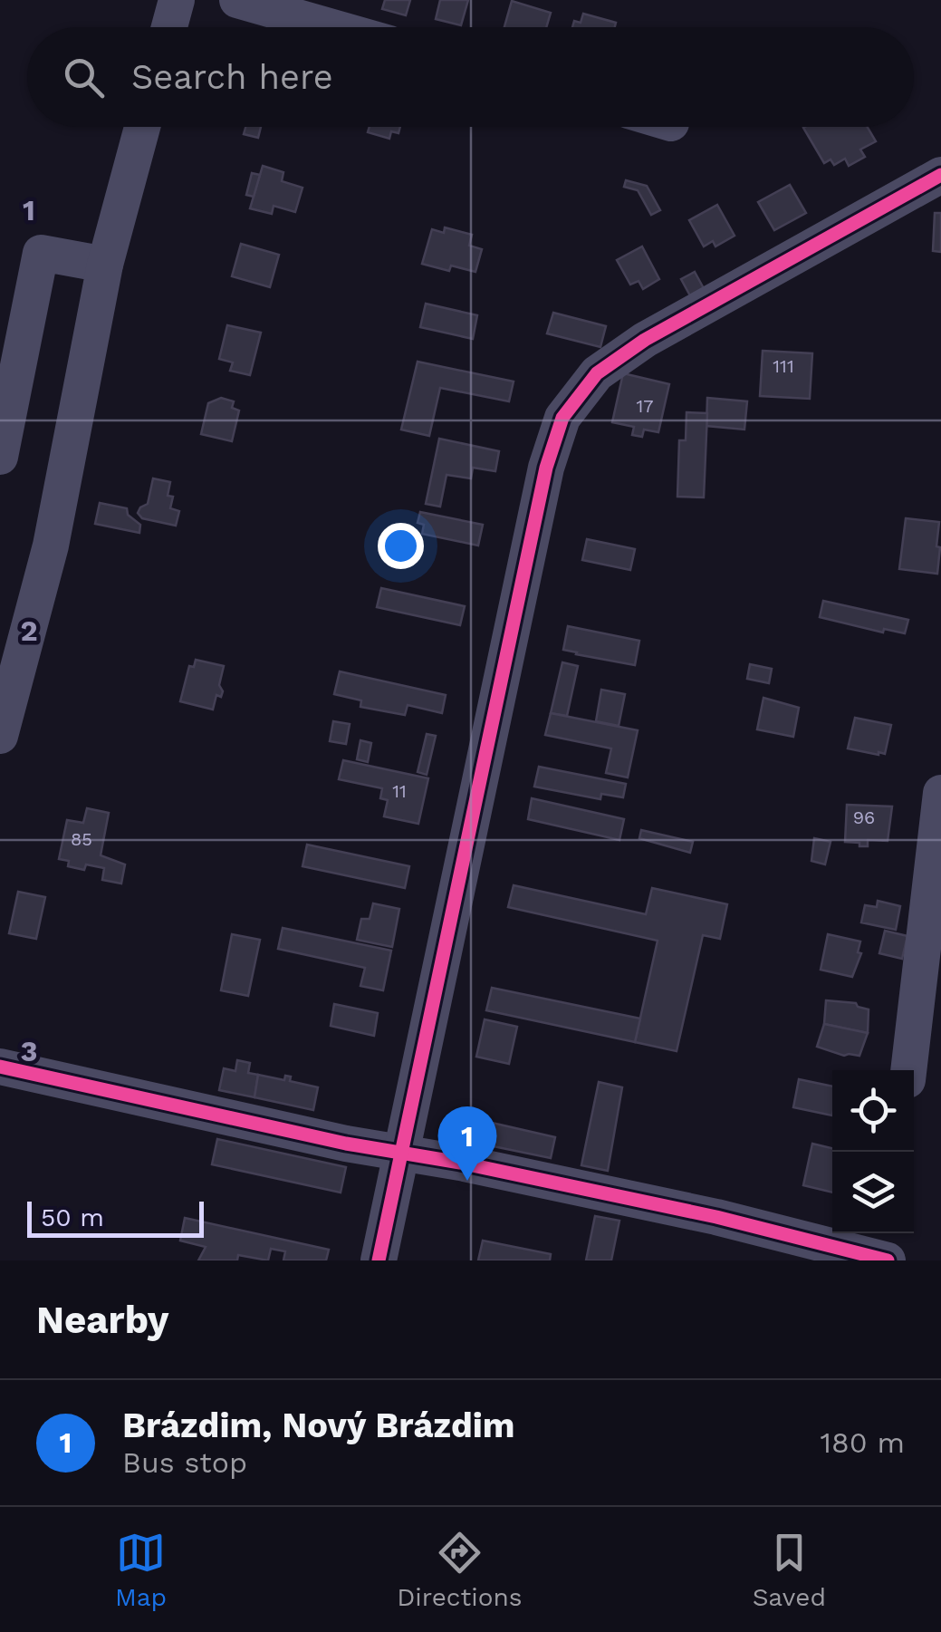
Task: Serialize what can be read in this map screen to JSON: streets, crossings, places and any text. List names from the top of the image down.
{
  "house_numbers": [
    "111",
    "17",
    "11",
    "96",
    "85"
  ],
  "scale_bar": "50 m",
  "page": {
    "search": "Search here",
    "pins": "1",
    "scale": "50 m",
    "heading": "Nearby",
    "list": [
      {
        "mark": "1",
        "name": "Brázdim, Nový Brázdim",
        "note": "Bus stop",
        "value": "180 m"
      }
    ],
    "nav": ["Map", "Directions", "Saved"]
  },
  "grid": {
    "rows": ["1", "2", "3"]
  }
}
